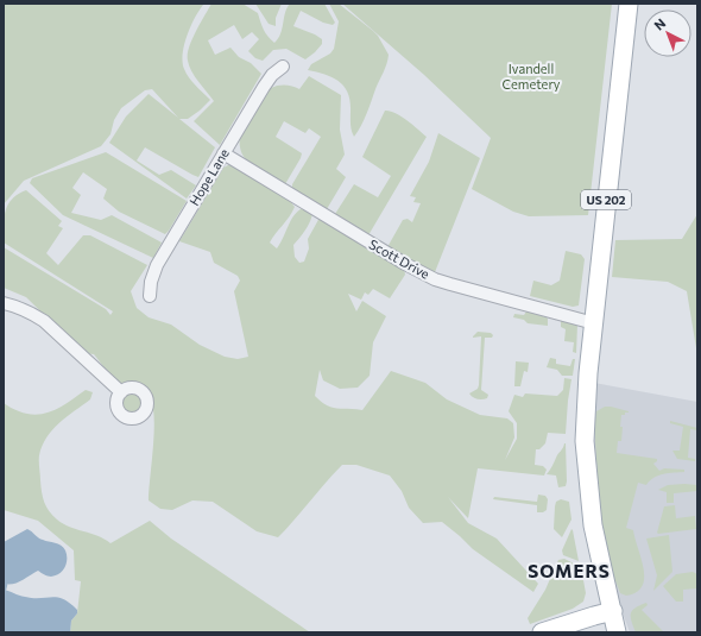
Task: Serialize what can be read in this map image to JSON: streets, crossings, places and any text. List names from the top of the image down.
{
  "streets": {
    "main road": ["US 202"],
    "street": ["Hope Lane", "Scott Drive"]
  },
  "crossings": [
    ["Hope Lane", "Scott Drive"],
    ["US 202", "Scott Drive"]
  ],
  "districts": ["SOMERS"],
  "parks": ["Ivandell Cemetery"],
  "north": "top left"
}
